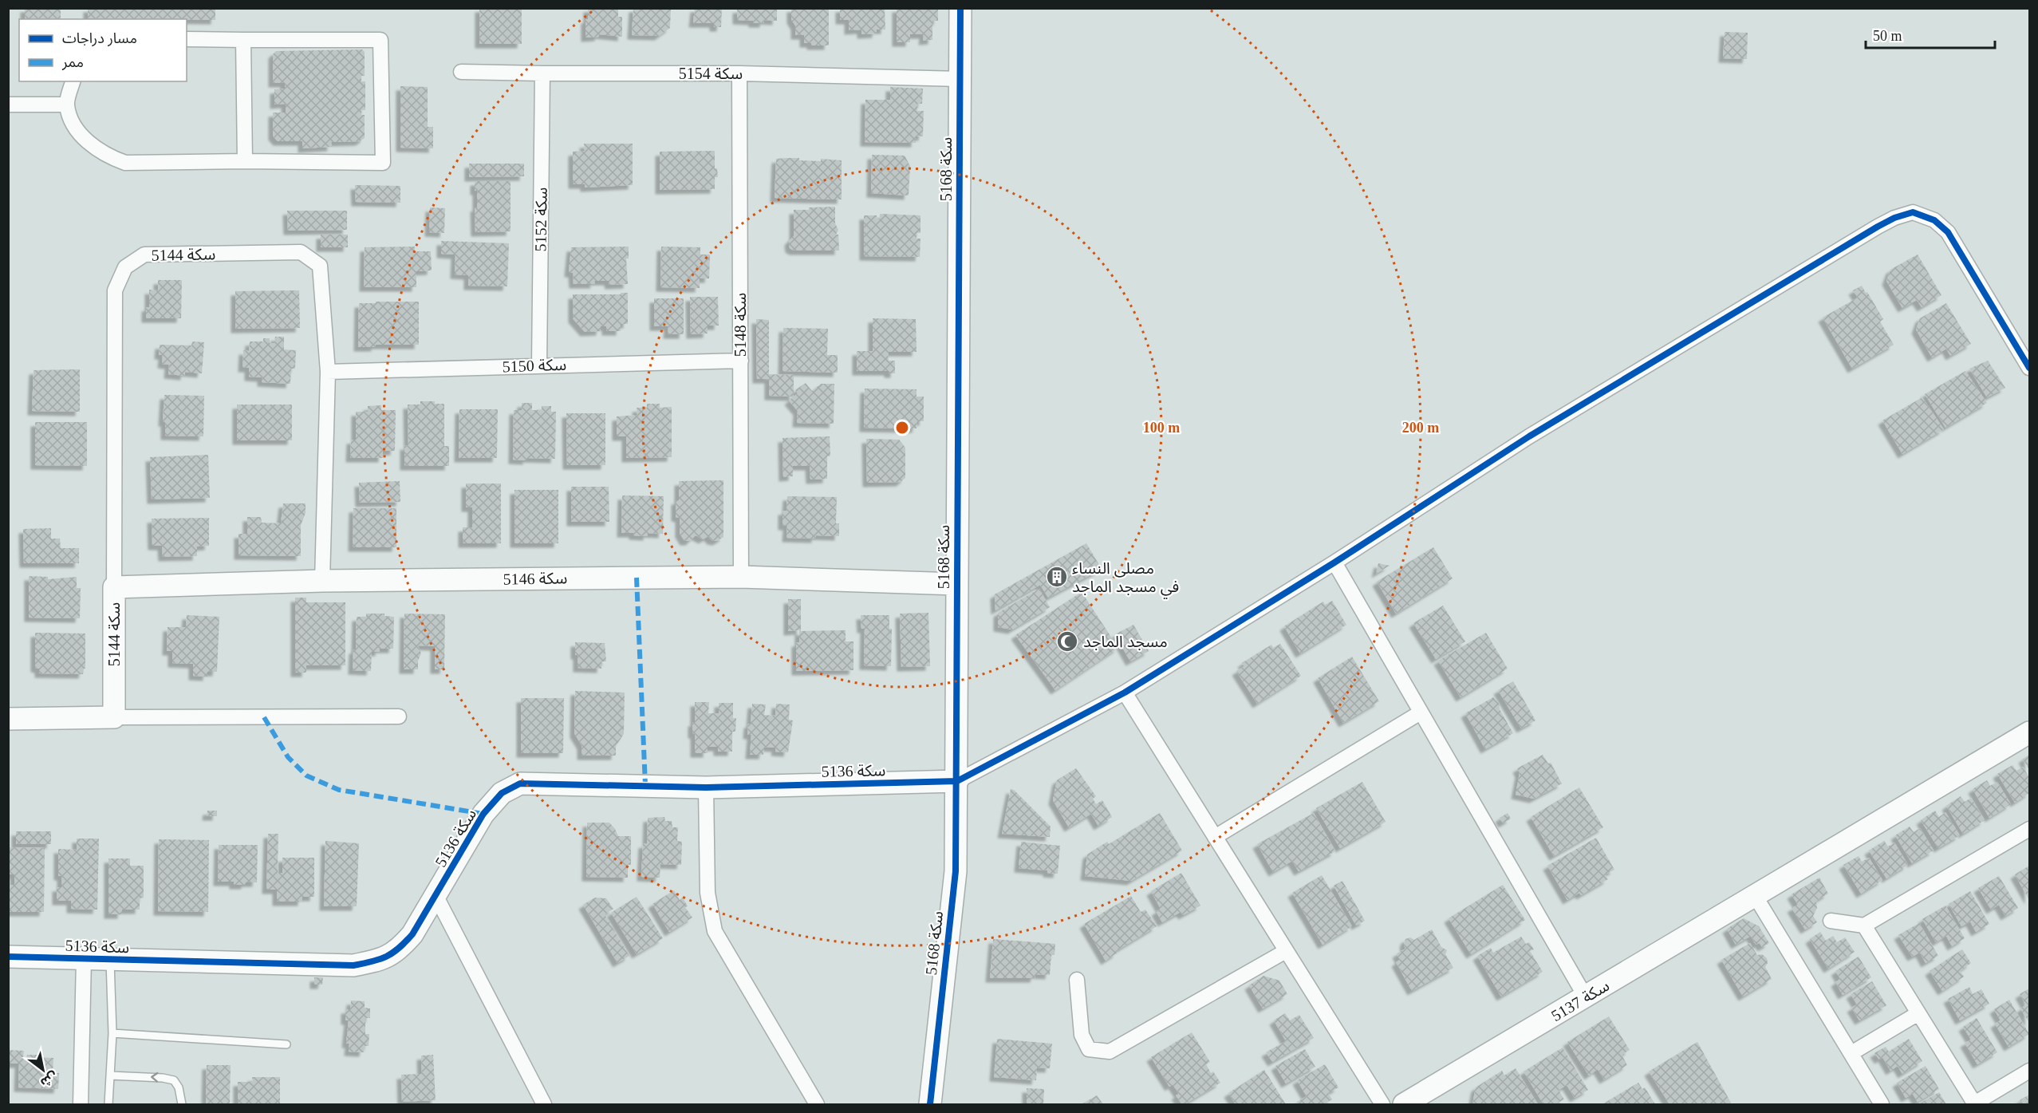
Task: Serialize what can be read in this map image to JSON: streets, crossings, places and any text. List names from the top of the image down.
{
  "streets": {
    "street": [
      "سكة 5154",
      "سكة 5168",
      "سكة 5152",
      "سكة 5144",
      "سكة 5148",
      "سكة 5150",
      "سكة 5146",
      "سكة 5136",
      "سكة 5137"
    ]
  },
  "crossings": [
    ["سكة 5154", "سكة 5168"],
    ["سكة 5154", "سكة 5152"],
    ["سكة 5154", "سكة 5148"],
    ["سكة 5168", "سكة 5146"],
    ["سكة 5168", "سكة 5136"],
    ["سكة 5152", "سكة 5150"],
    ["سكة 5144", "سكة 5150"],
    ["سكة 5144", "سكة 5146"],
    ["سكة 5148", "سكة 5150"],
    ["سكة 5148", "سكة 5146"]
  ],
  "places": {
    "building": ["مصلى النساء في مسجد الماجد"],
    "mosque": ["مسجد الماجد"]
  },
  "legend": ["مسار دراجات", "ممر"],
  "scale_bar": "50 m",
  "north": "bottom right",
  "rings": ["100 m", "200 m"]
}
